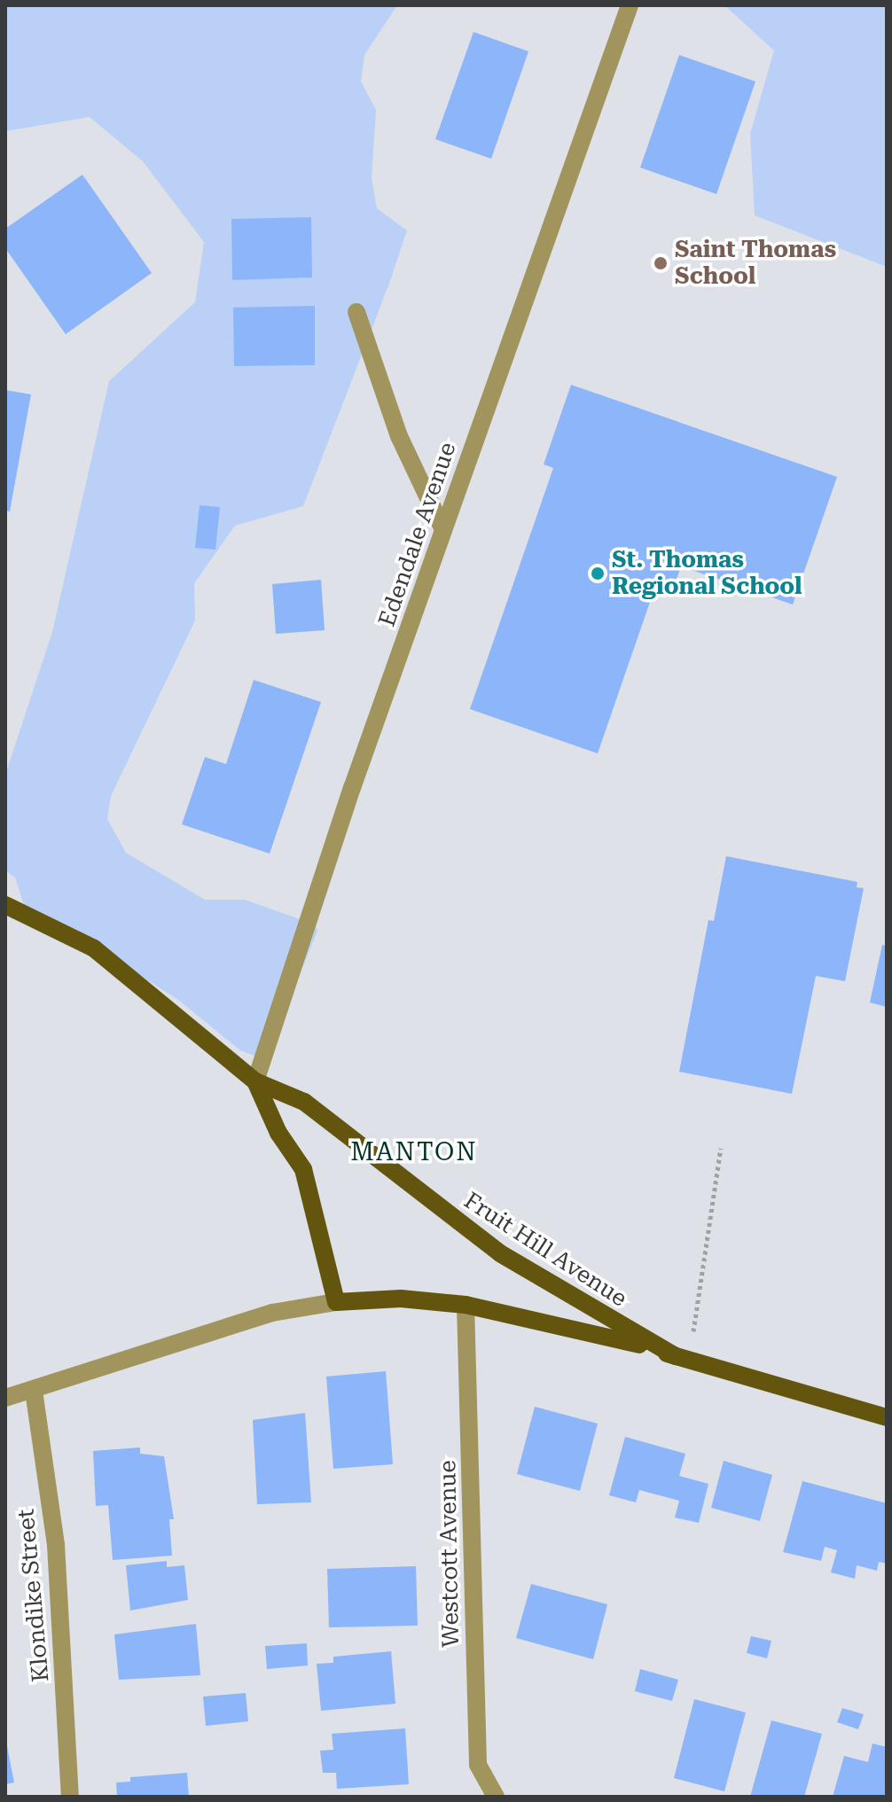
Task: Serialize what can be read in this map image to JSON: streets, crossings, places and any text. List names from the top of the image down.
{
  "streets": {
    "main road": ["Fruit Hill Avenue"],
    "street": ["Edendale Avenue", "Westcott Avenue", "Klondike Street"]
  },
  "crossings": [
    ["Edendale Avenue", "Fruit Hill Avenue"],
    ["Fruit Hill Avenue", "Westcott Avenue"]
  ],
  "districts": ["MANTON"],
  "places": ["Saint Thomas School", "St. Thomas Regional School"]
}
